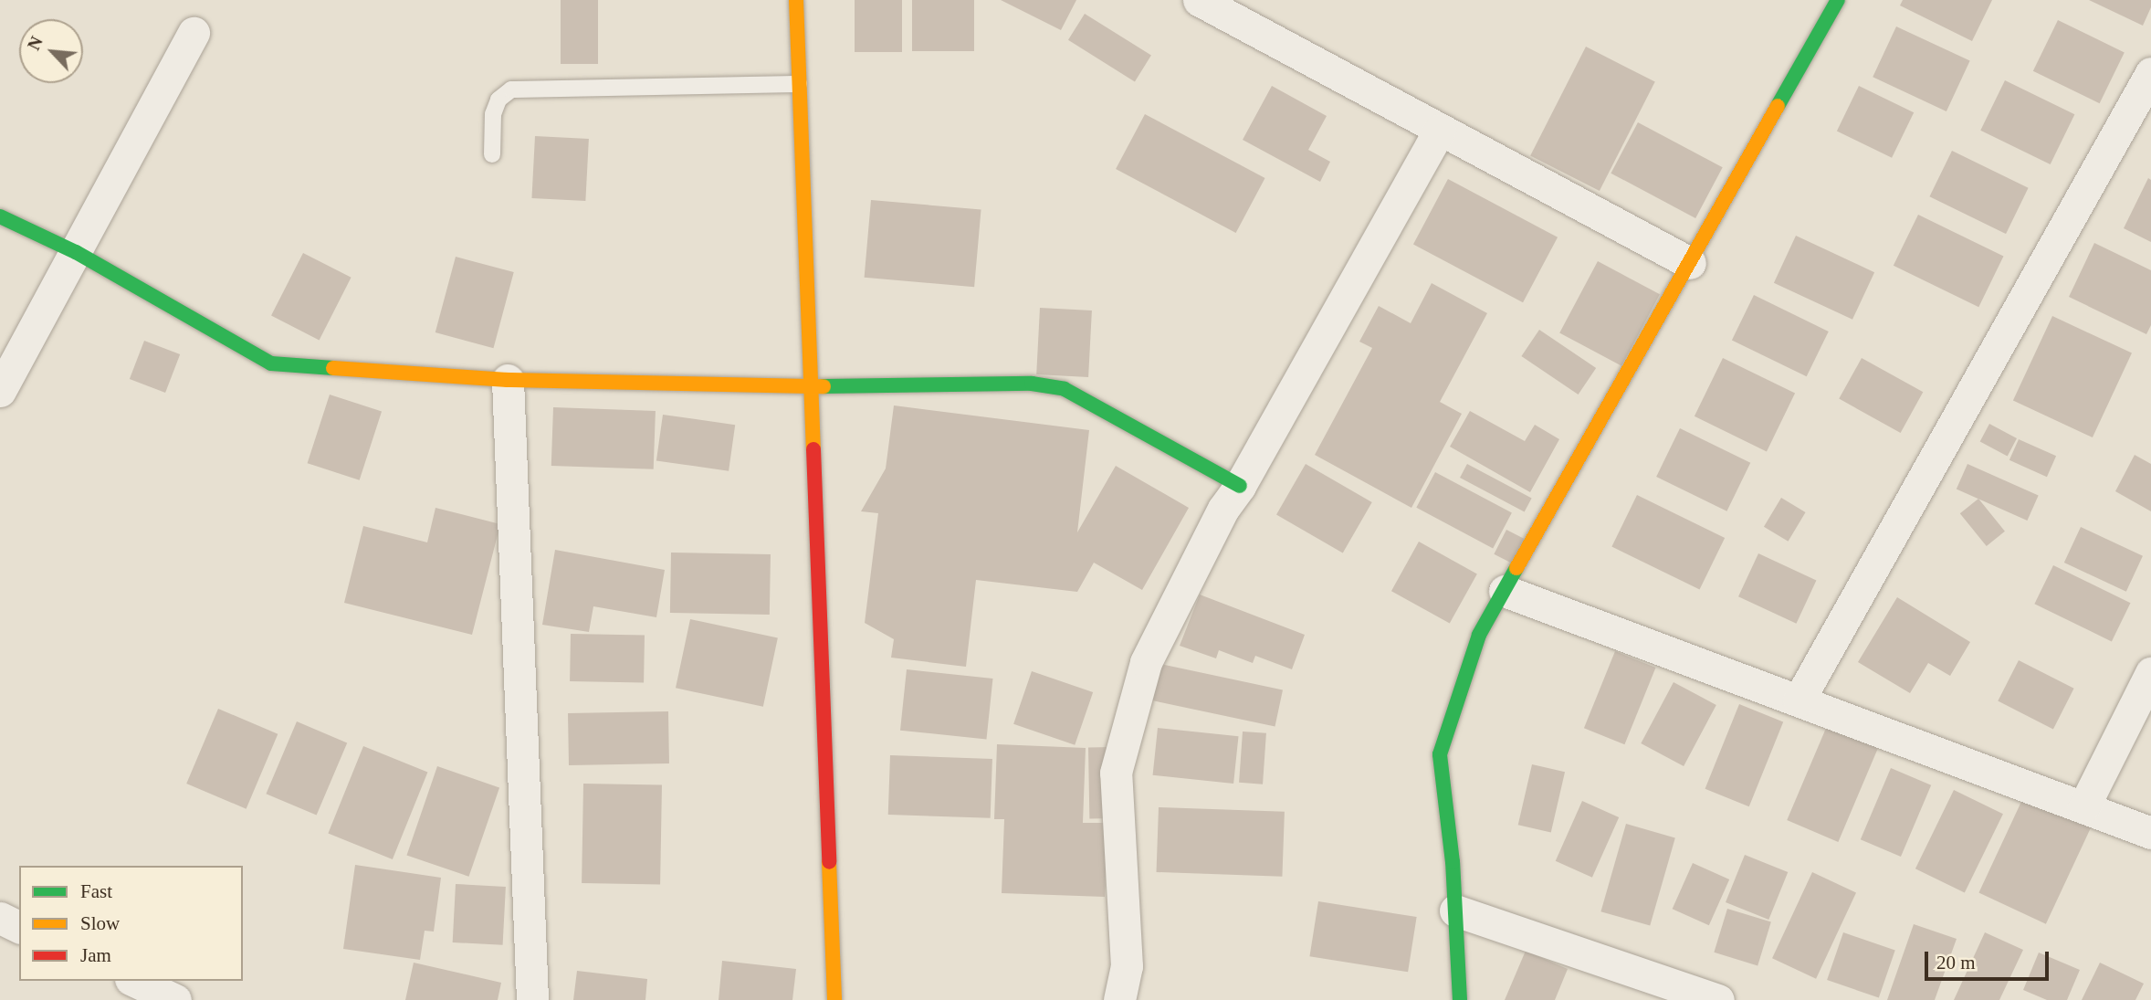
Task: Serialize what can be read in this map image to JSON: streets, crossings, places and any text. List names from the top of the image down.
{
  "legend": ["Fast", "Slow", "Jam"],
  "scale_bar": "20 m",
  "north": "top left"
}
